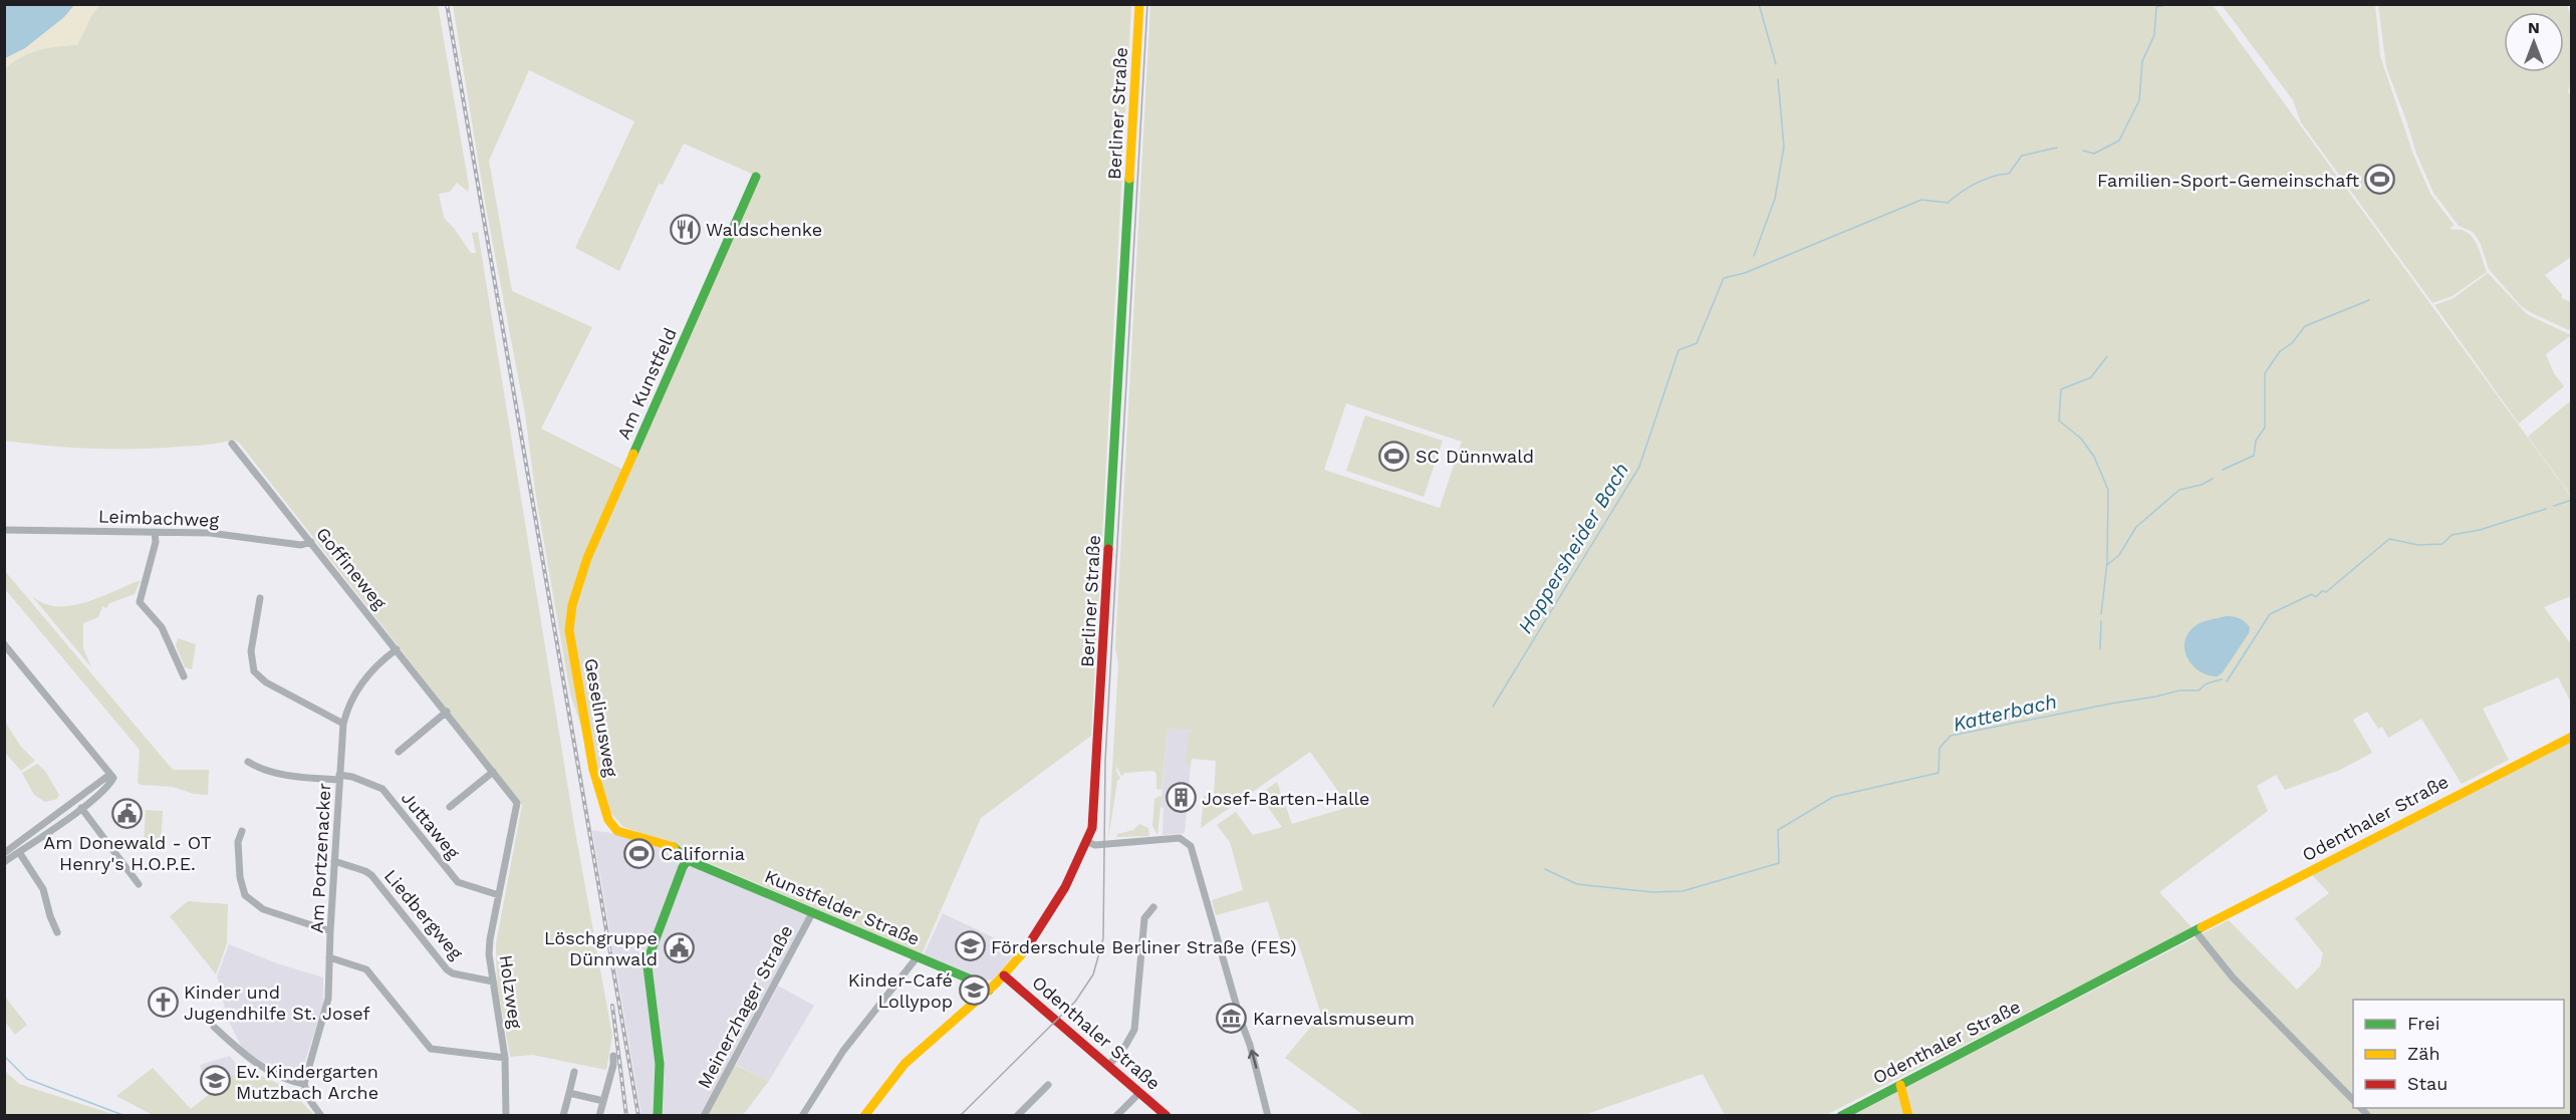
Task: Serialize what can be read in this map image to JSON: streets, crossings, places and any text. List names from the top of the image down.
{
  "streets": {
    "main road": [
      "Berliner Straße",
      "Am Kunstfeld",
      "Geselinusweg",
      "Odenthaler Straße",
      "Kunstfelder Straße"
    ],
    "street": [
      "Leimbachweg",
      "Goffineweg",
      "Juttaweg",
      "Am Portzenacker",
      "Liedbergweg",
      "Holzweg",
      "Meinerzhager Straße"
    ]
  },
  "crossings": [
    ["Berliner Straße", "Odenthaler Straße"],
    ["Berliner Straße", "Kunstfelder Straße"],
    ["Am Kunstfeld", "Geselinusweg"],
    ["Leimbachweg", "Goffineweg"],
    ["Goffineweg", "Am Portzenacker"],
    ["Goffineweg", "Holzweg"],
    ["Geselinusweg", "Kunstfelder Straße"],
    ["Juttaweg", "Am Portzenacker"],
    ["Juttaweg", "Holzweg"],
    ["Am Portzenacker", "Liedbergweg"],
    ["Kunstfelder Straße", "Meinerzhager Straße"],
    ["Liedbergweg", "Holzweg"]
  ],
  "water": ["Hoppersheider Bach", "Katterbach"],
  "places": {
    "sports": ["Familien-Sport-Gemeinschaft", "SC Dünnwald", "California"],
    "restaurant": ["Waldschenke"],
    "building": ["Josef-Barten-Halle"],
    "public building": ["Am Donewald - OT Henry's H.O.P.E.", "Löschgruppe Dünnwald"],
    "school or university": ["Förderschule Berliner Straße (FES)", "Kinder-Café Lollypop", "Ev. Kindergarten Mutzbach Arche"],
    "church": ["Kinder und Jugendhilfe St. Josef"],
    "museum": ["Karnevalsmuseum"]
  },
  "legend": ["Frei", "Zäh", "Stau"],
  "north": "top"
}
